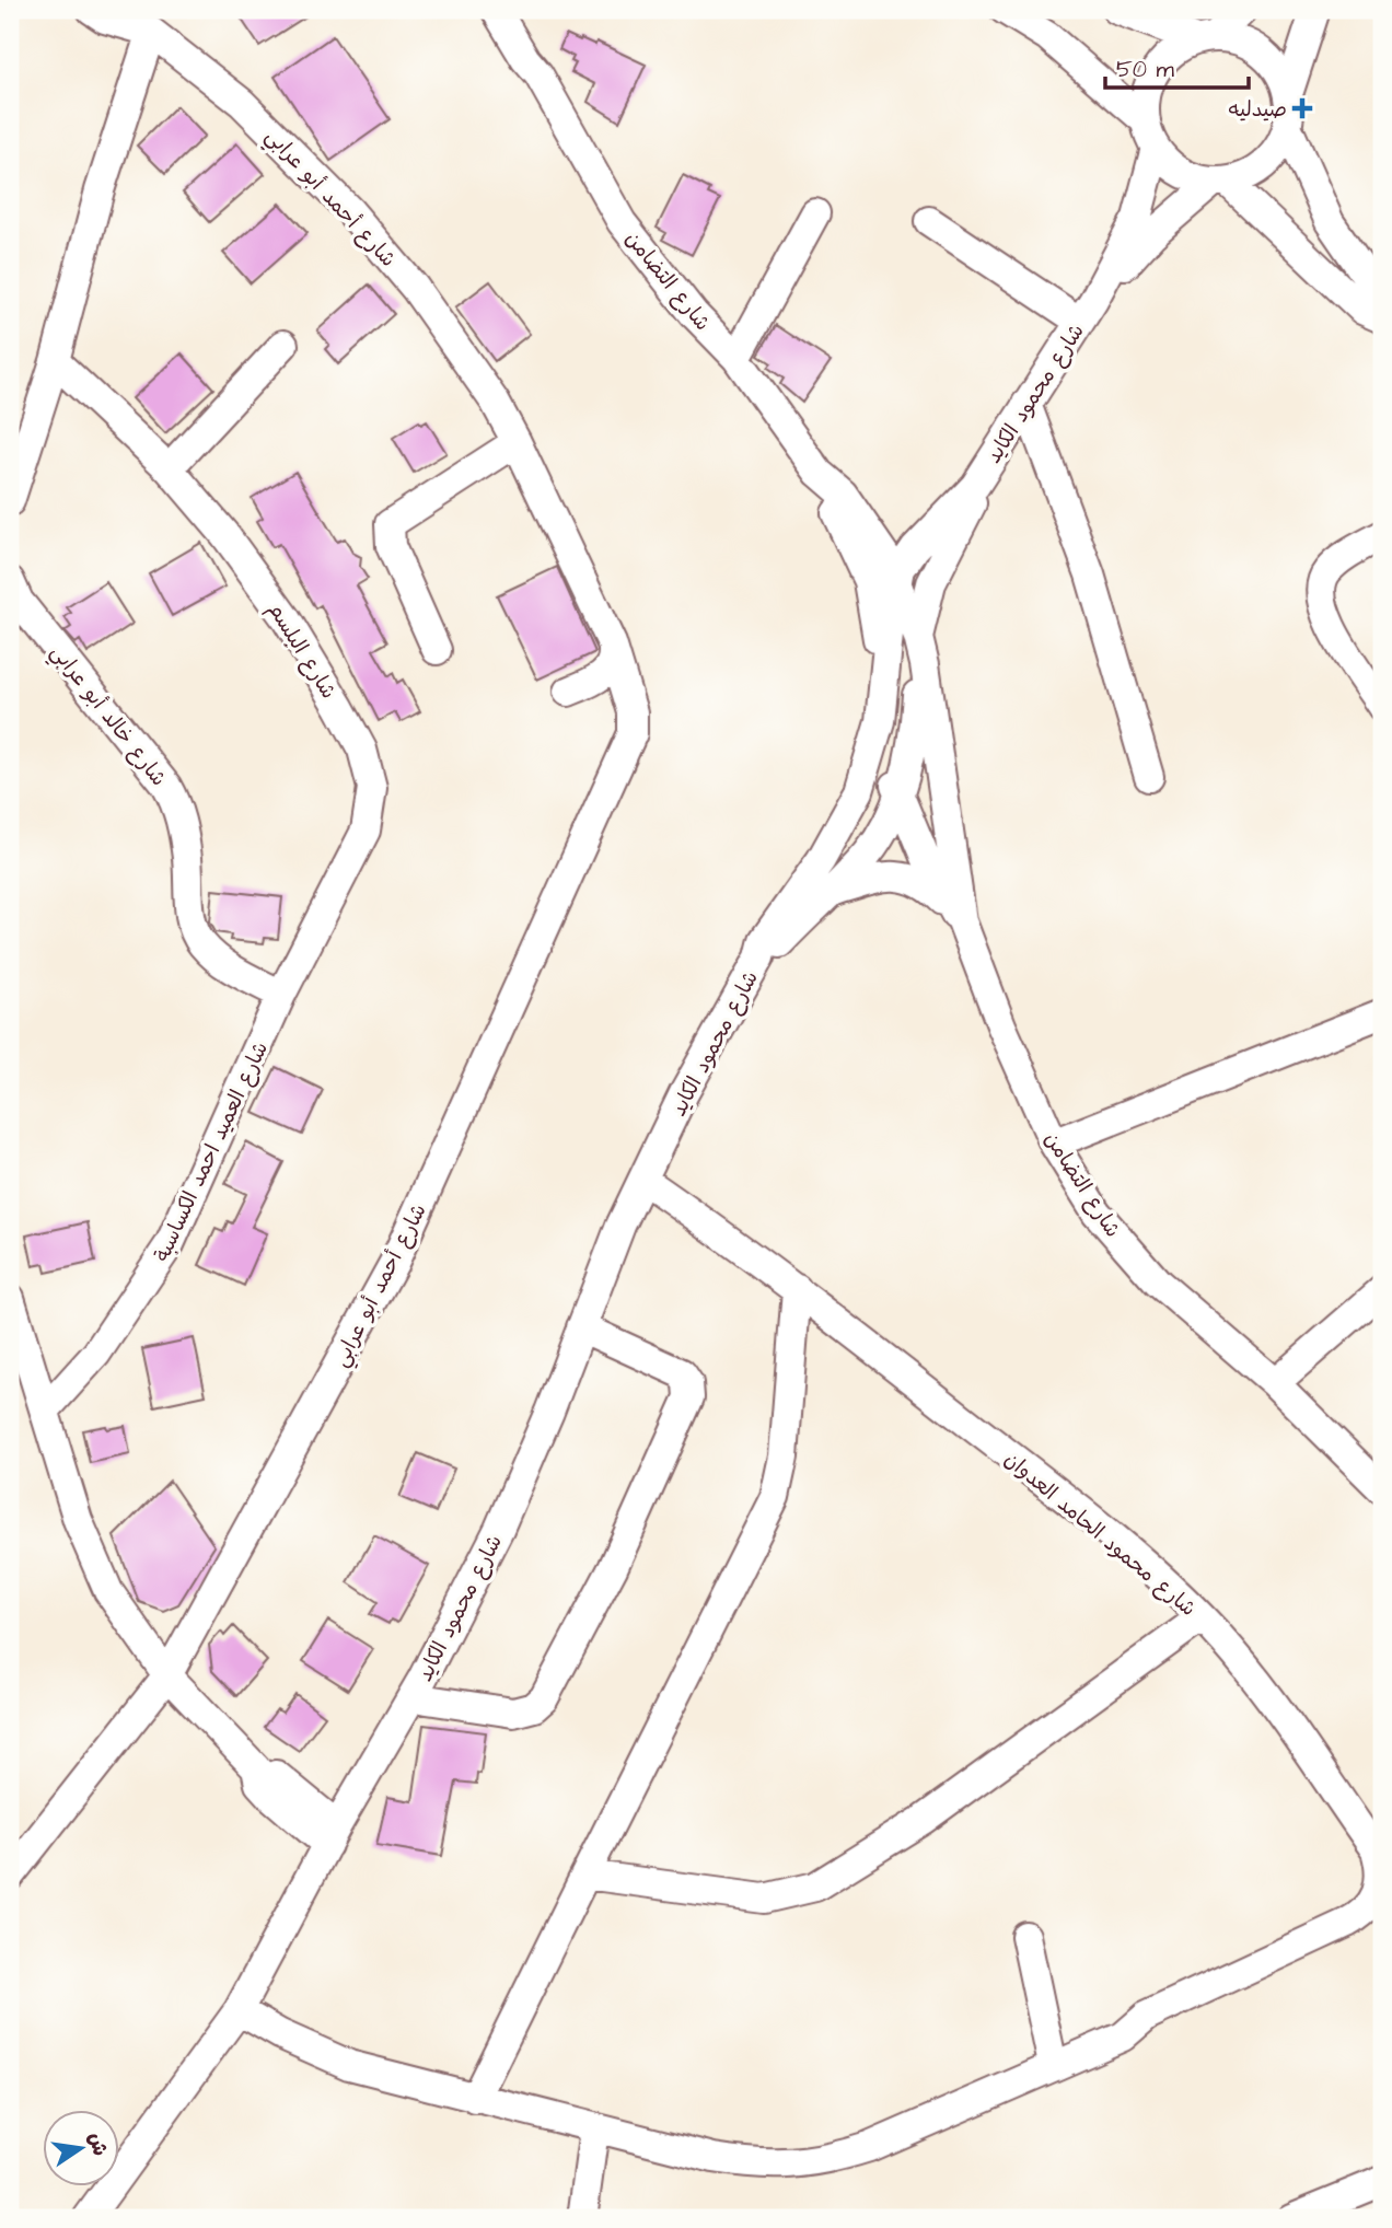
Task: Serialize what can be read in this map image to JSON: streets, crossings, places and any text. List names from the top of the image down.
{
  "streets": {
    "street": [
      "شارع أحمد أبو عرابي",
      "شارع التضامن",
      "شارع محمود الكايد",
      "شارع البلسم",
      "شارع خالد أبو عرابي",
      "شارع العميد احمد الكساسبة",
      "شارع محمود الحامد العدوان"
    ]
  },
  "crossings": [
    ["شارع التضامن", "شارع محمود الكايد"],
    ["شارع محمود الكايد", "شارع محمود الحامد العدوان"],
    ["شارع البلسم", "شارع خالد أبو عرابي"],
    ["شارع البلسم", "شارع العميد احمد الكساسبة"],
    ["شارع خالد أبو عرابي", "شارع العميد احمد الكساسبة"]
  ],
  "places": {
    "health": ["صيدليه"]
  },
  "scale_bar": "50 m",
  "north": "right"
}
